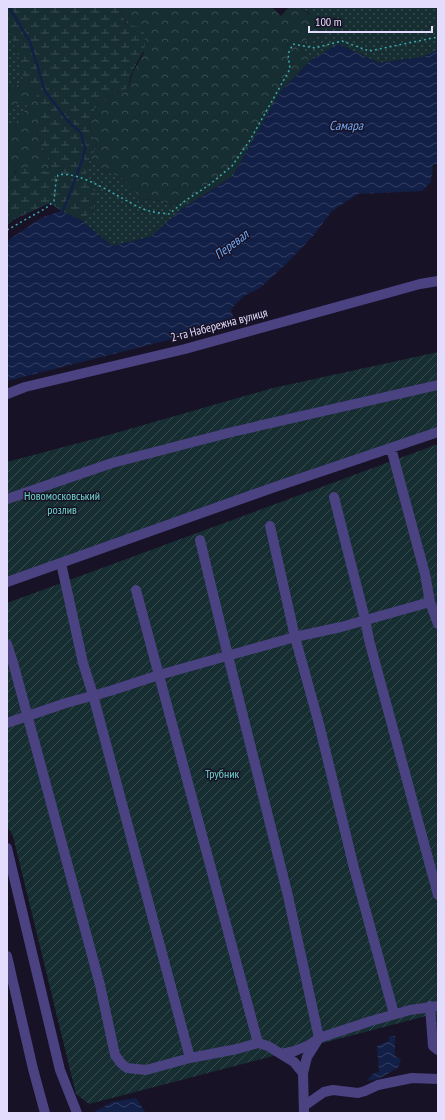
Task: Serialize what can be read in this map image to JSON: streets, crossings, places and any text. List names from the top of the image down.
{
  "streets": {
    "street": ["2-га Набережна вулиця"]
  },
  "water": ["Самара", "Перевал"],
  "parks": ["Новомосковський розлив", "Трубник"],
  "scale_bar": "100 m"
}
